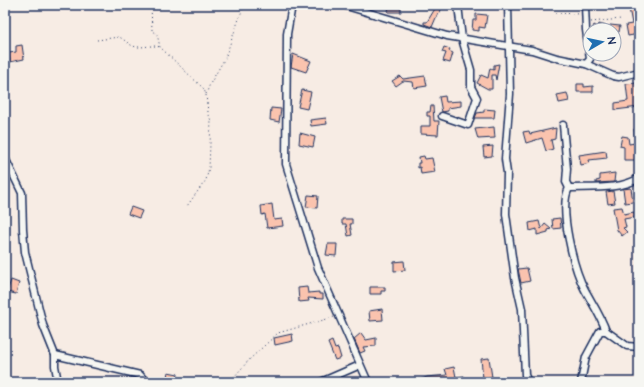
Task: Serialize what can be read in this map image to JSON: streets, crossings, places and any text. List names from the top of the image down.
{
  "north": "right"
}
